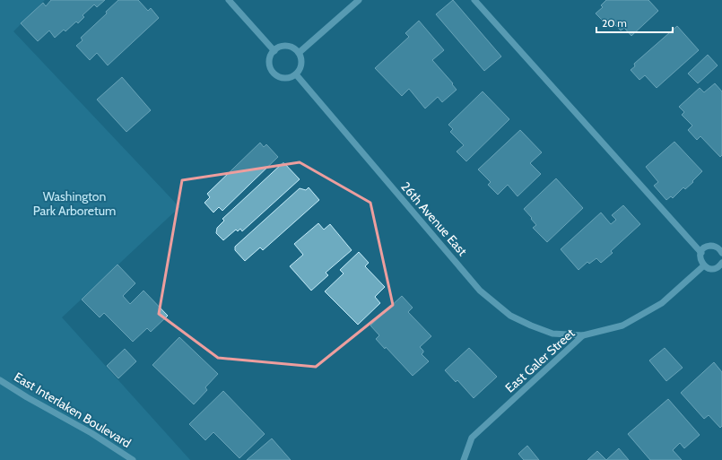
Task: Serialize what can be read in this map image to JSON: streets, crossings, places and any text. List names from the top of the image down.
{
  "streets": {
    "street": ["26th Avenue East", "East Galer Street", "East Interlaken Boulevard"]
  },
  "crossings": [
    ["26th Avenue East", "East Galer Street"]
  ],
  "parks": ["Washington Park Arboretum"],
  "scale_bar": "20 m"
}
